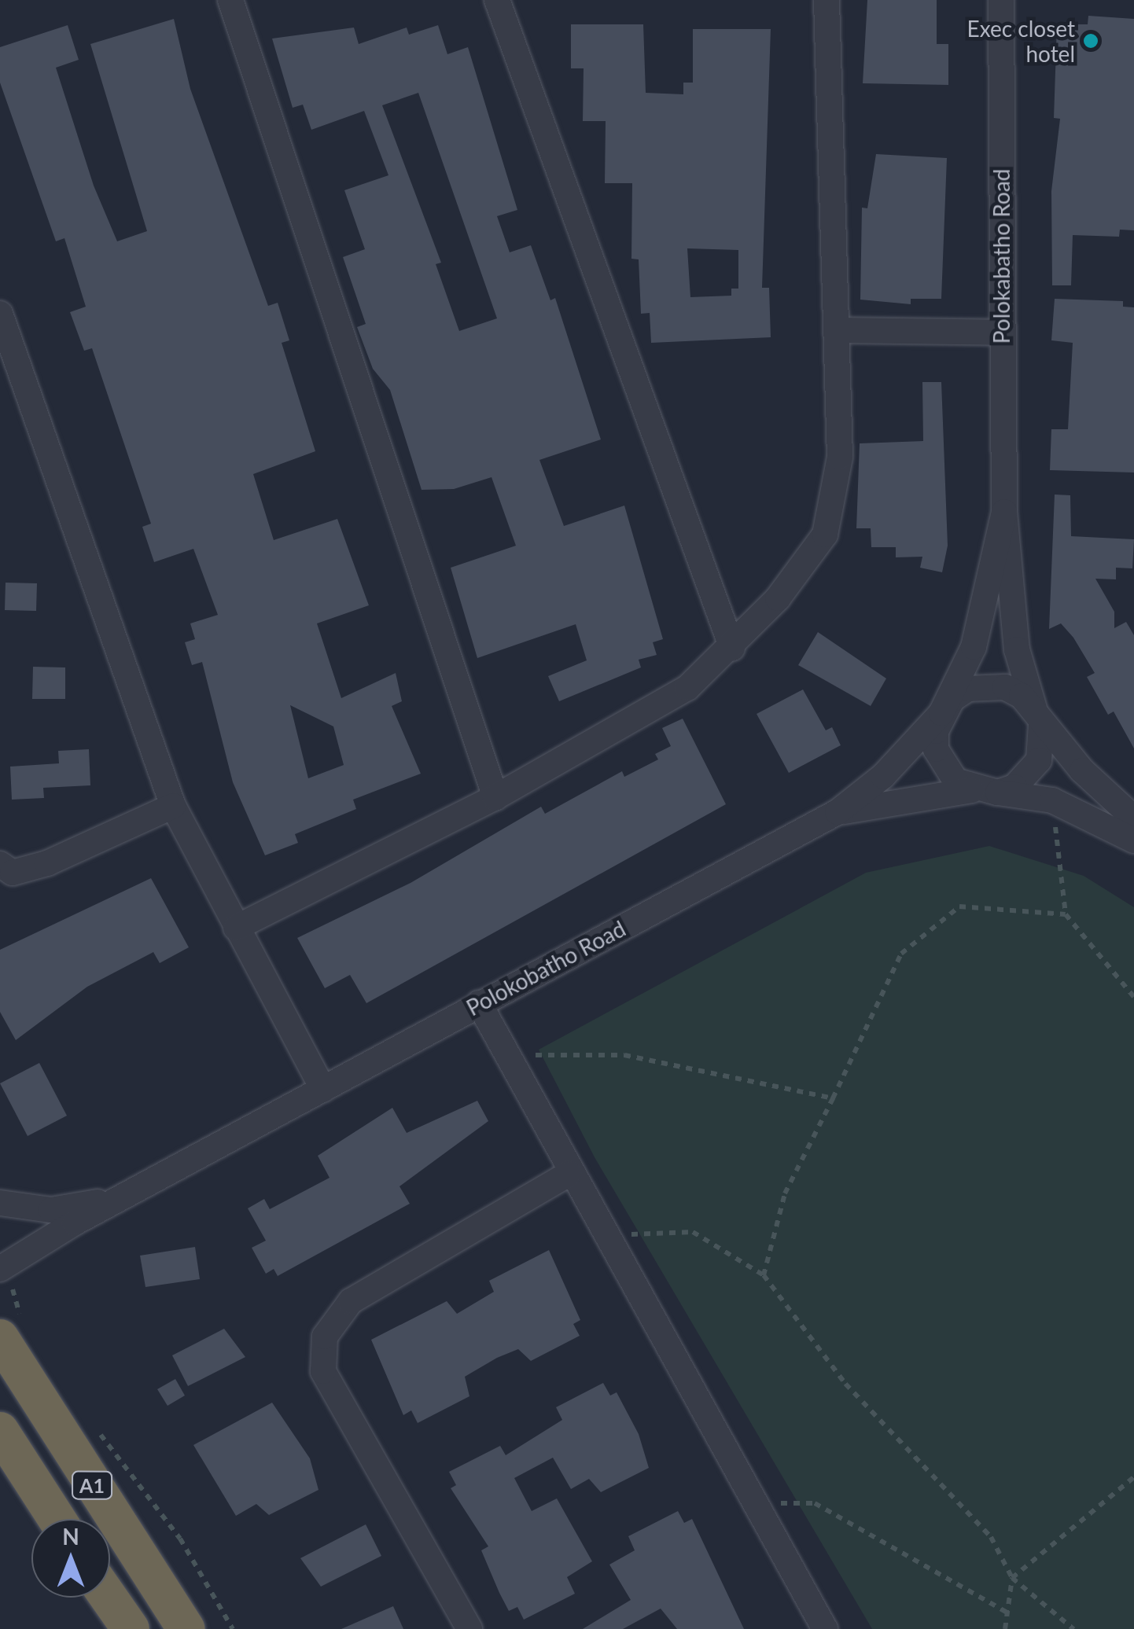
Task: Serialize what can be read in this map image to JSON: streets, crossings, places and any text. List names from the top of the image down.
{
  "streets": {
    "highway": ["A1"],
    "street": ["Polokabatho Road", "Polokobatho Road"]
  },
  "places": ["Exec closet hotel"],
  "north": "top"
}
